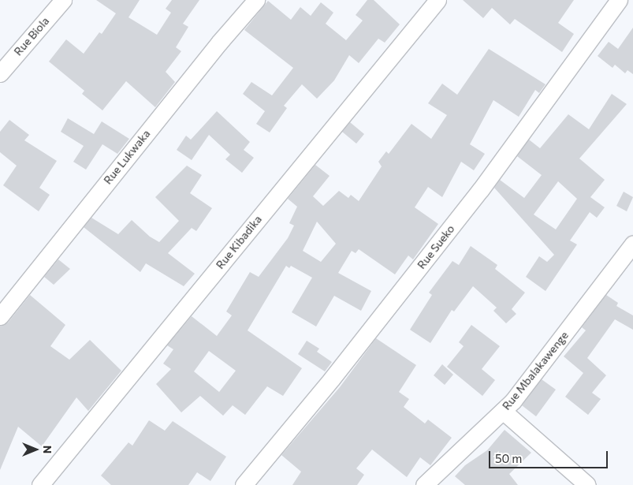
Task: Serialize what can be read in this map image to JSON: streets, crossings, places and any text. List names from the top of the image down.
{
  "streets": {
    "street": [
      "Rue Biola",
      "Rue Lukwaka",
      "Rue Kibadika",
      "Rue Sueko",
      "Rue Mbalakawenge"
    ]
  },
  "scale_bar": "50 m",
  "north": "right"
}
